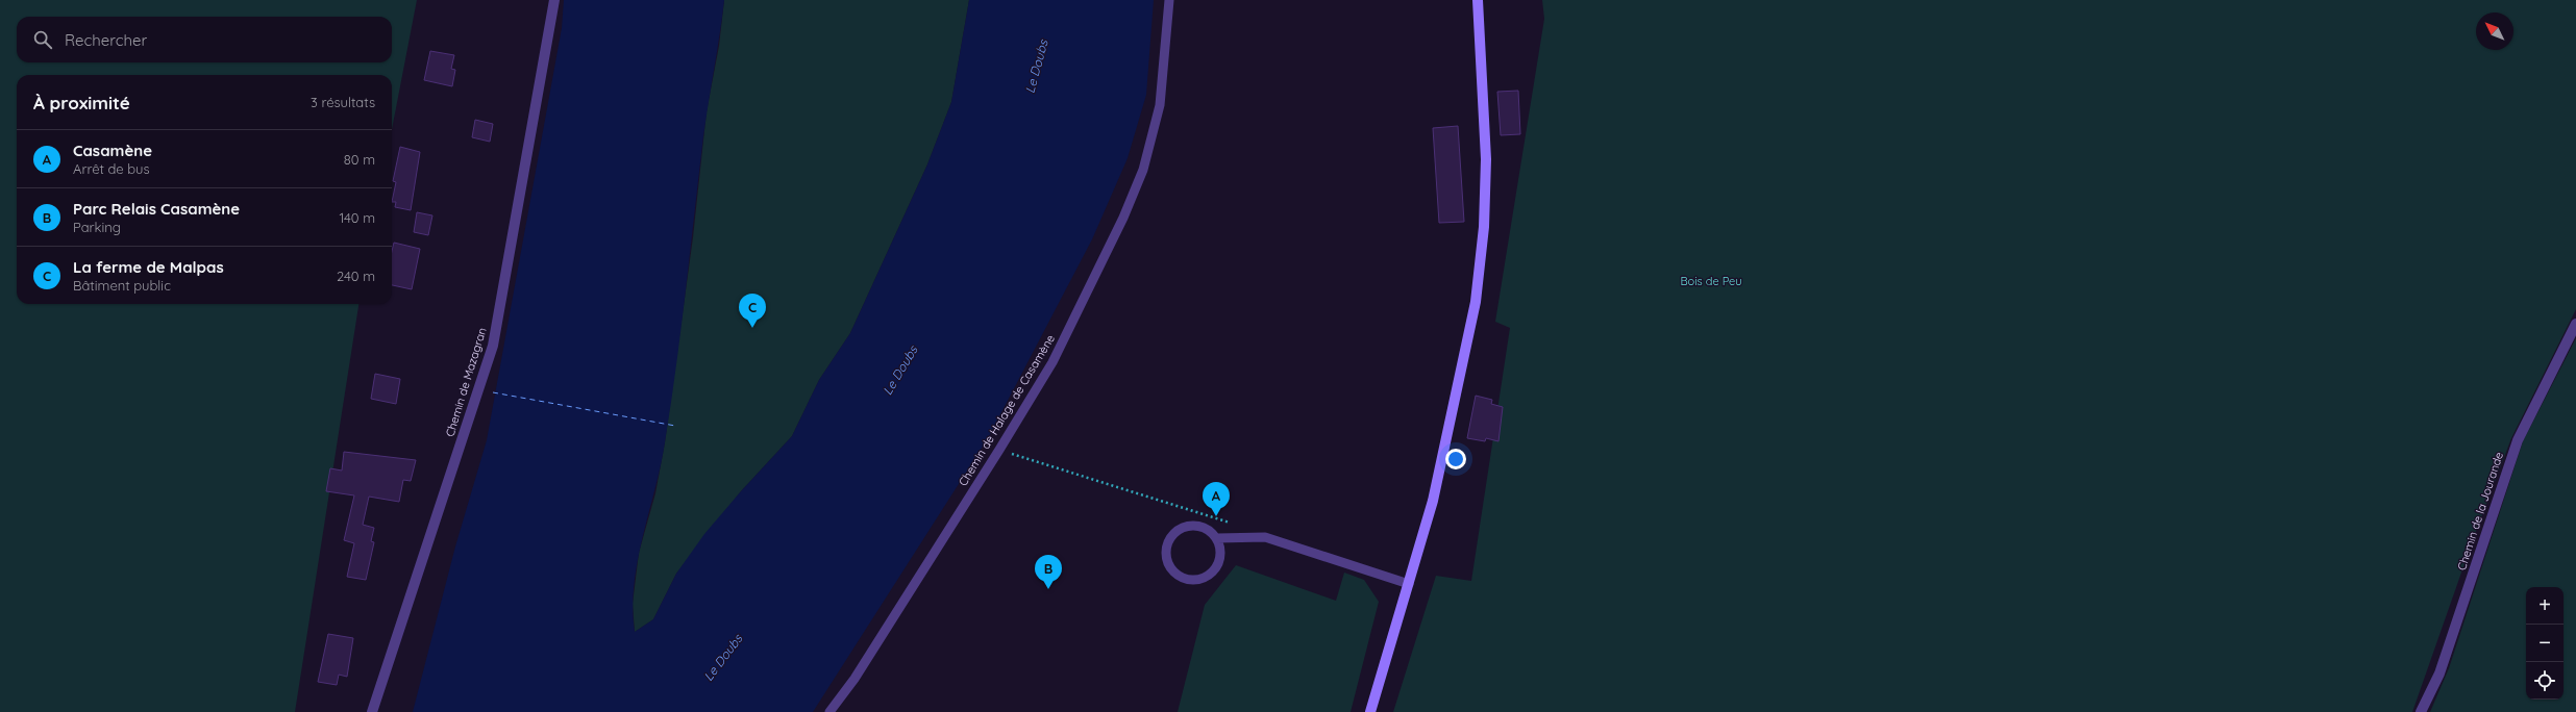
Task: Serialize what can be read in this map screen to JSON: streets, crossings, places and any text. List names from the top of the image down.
{
  "streets": {
    "street": ["Chemin de Mazagran", "Chemin de la Jourande"],
    "lane": ["Chemin de Halage de Casamène"]
  },
  "water": ["Le Doubs"],
  "parks": ["Bois de Peu"],
  "north": "top left",
  "page": {
    "search": "Rechercher",
    "heading": ["À proximité", "3 résultats"],
    "list": [
      {
        "mark": "A",
        "name": "Casamène",
        "note": "Arrêt de bus",
        "value": "80 m"
      },
      {
        "mark": "B",
        "name": "Parc Relais Casamène",
        "note": "Parking",
        "value": "140 m"
      },
      {
        "mark": "C",
        "name": "La ferme de Malpas",
        "note": "Bâtiment public",
        "value": "240 m"
      }
    ],
    "pins": ["C", "A", "B"],
    "map_buttons": ["+", "−"]
  }
}
